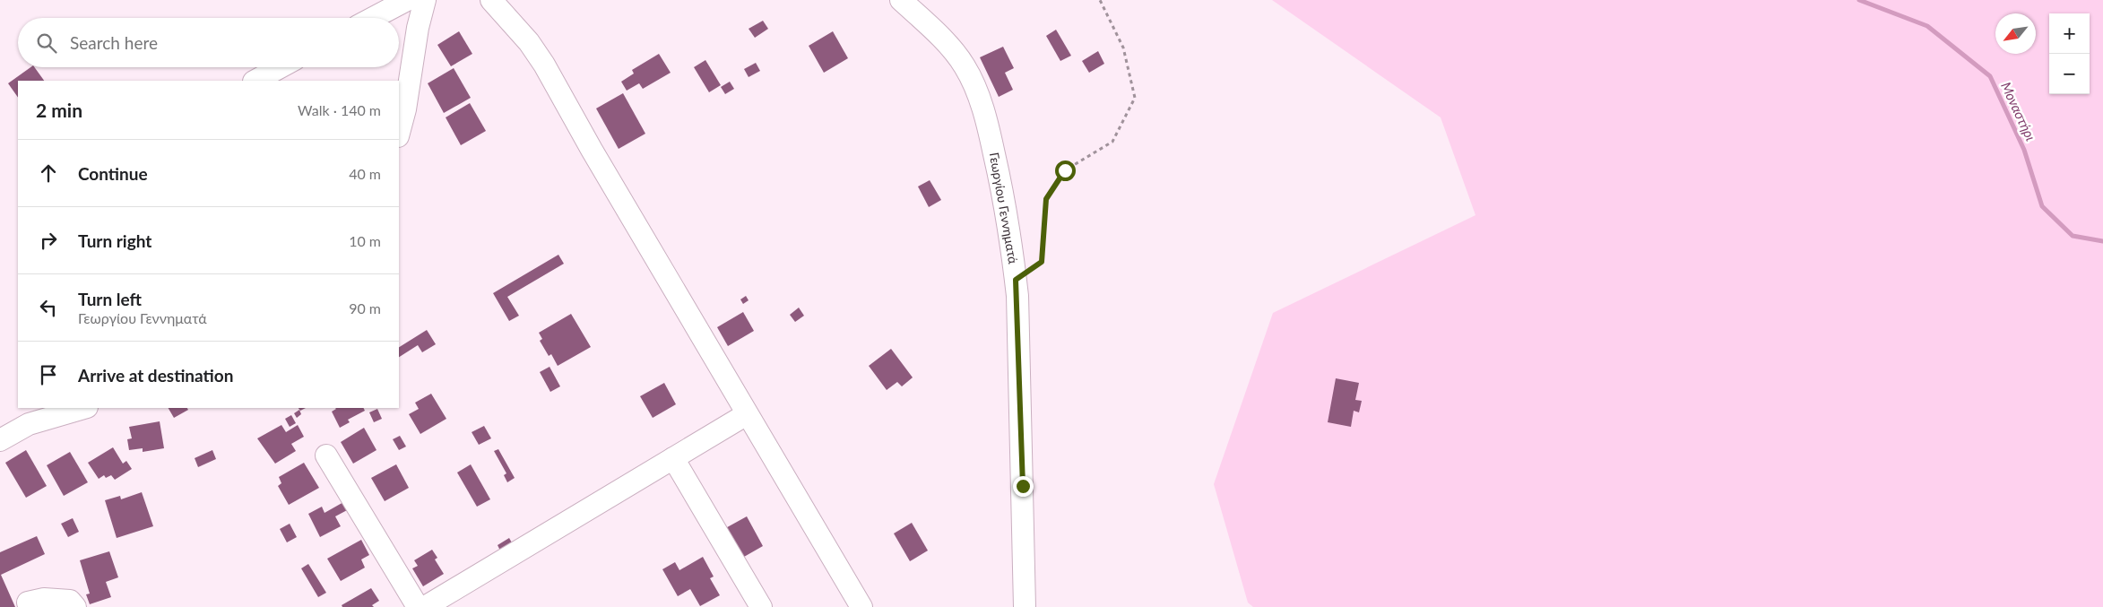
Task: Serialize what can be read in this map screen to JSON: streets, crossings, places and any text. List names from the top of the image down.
{
  "streets": {
    "street": ["Γεωργίου Γεννηματά"]
  },
  "water": ["Μοναστήρι"],
  "north": "bottom left",
  "page": {
    "map_buttons": ["+", "−"],
    "search": "Search here",
    "heading": ["2 min", "Walk · 140 m"],
    "list": [
      ["Continue", "40 m"],
      ["Turn right", "10 m"],
      ["Turn left", "Γεωργίου Γεννηματά", "90 m"],
      "Arrive at destination"
    ]
  }
}
